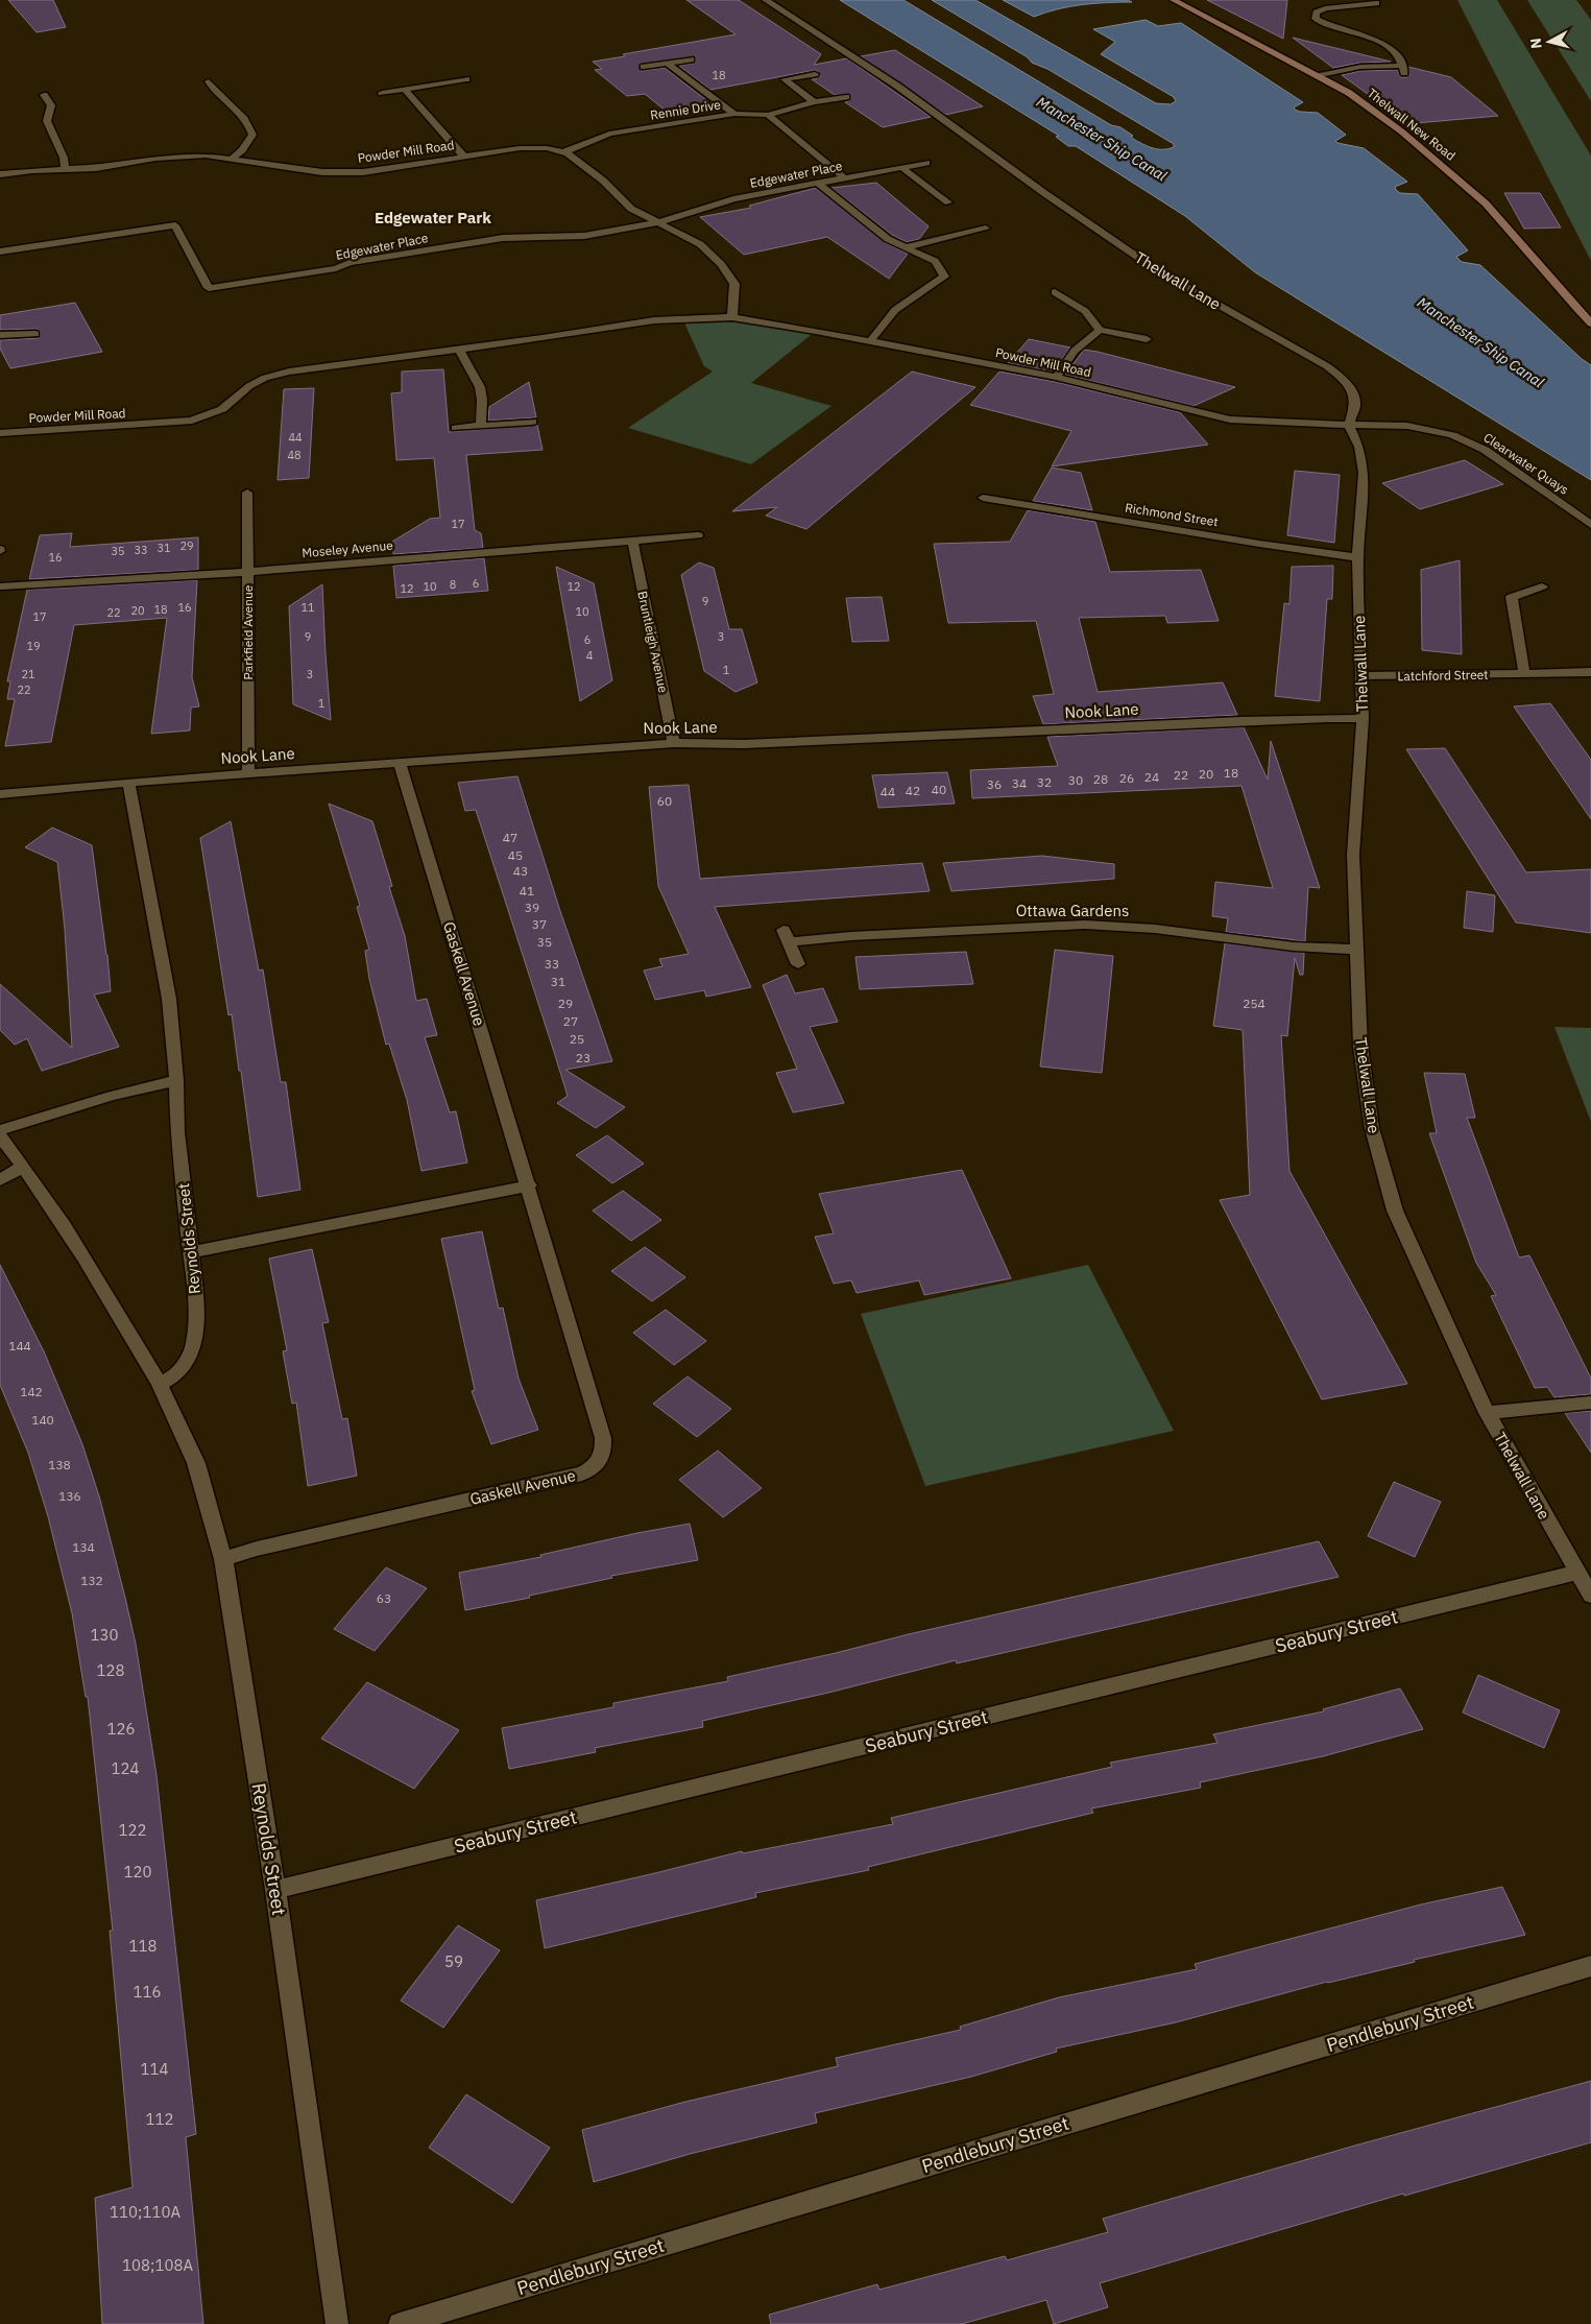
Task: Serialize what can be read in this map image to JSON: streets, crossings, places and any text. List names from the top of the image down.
{
  "streets": {
    "main road": ["Thelwall New Road"],
    "street": [
      "Rennie Drive",
      "Powder Mill Road",
      "Edgewater Place",
      "Thelwall Lane",
      "Clearwater Quays",
      "Richmond Street",
      "Moseley Avenue",
      "Parkfield Avenue",
      "Bruntleigh Avenue",
      "Latchford Street",
      "Nook Lane",
      "Ottawa Gardens",
      "Gaskell Avenue",
      "Reynolds Street",
      "Seabury Street",
      "Pendlebury Street"
    ]
  },
  "crossings": [
    ["Rennie Drive", "Powder Mill Road"],
    ["Powder Mill Road", "Edgewater Place"],
    ["Powder Mill Road", "Thelwall Lane"],
    ["Powder Mill Road", "Clearwater Quays"],
    ["Thelwall Lane", "Clearwater Quays"],
    ["Thelwall Lane", "Richmond Street"],
    ["Thelwall Lane", "Latchford Street"],
    ["Thelwall Lane", "Nook Lane"],
    ["Thelwall Lane", "Ottawa Gardens"],
    ["Thelwall Lane", "Seabury Street"],
    ["Moseley Avenue", "Parkfield Avenue"],
    ["Moseley Avenue", "Bruntleigh Avenue"],
    ["Parkfield Avenue", "Nook Lane"],
    ["Bruntleigh Avenue", "Nook Lane"],
    ["Nook Lane", "Gaskell Avenue"],
    ["Nook Lane", "Reynolds Street"],
    ["Gaskell Avenue", "Reynolds Street"],
    ["Reynolds Street", "Seabury Street"]
  ],
  "districts": ["Edgewater Park"],
  "water": ["Manchester Ship Canal"],
  "house_numbers": [
    "18",
    "44",
    "48",
    "17",
    "29",
    "31",
    "33",
    "35",
    "16",
    "6",
    "8",
    "10",
    "12",
    "12",
    "9",
    "16",
    "11",
    "18",
    "20",
    "10",
    "22",
    "17",
    "9",
    "3",
    "6",
    "19",
    "4",
    "1",
    "21",
    "3",
    "22",
    "1",
    "18",
    "20",
    "22",
    "24",
    "26",
    "28",
    "30",
    "32",
    "34",
    "36",
    "40",
    "42",
    "44",
    "60",
    "47",
    "45",
    "43",
    "41",
    "39",
    "37",
    "35",
    "33",
    "31",
    "29",
    "254",
    "27",
    "25",
    "23",
    "144",
    "142",
    "140",
    "138",
    "136",
    "134",
    "132",
    "63",
    "130",
    "128",
    "126",
    "124",
    "122",
    "120",
    "118",
    "59",
    "116",
    "114",
    "112",
    "110;110A",
    "108;108A"
  ],
  "north": "left"
}
